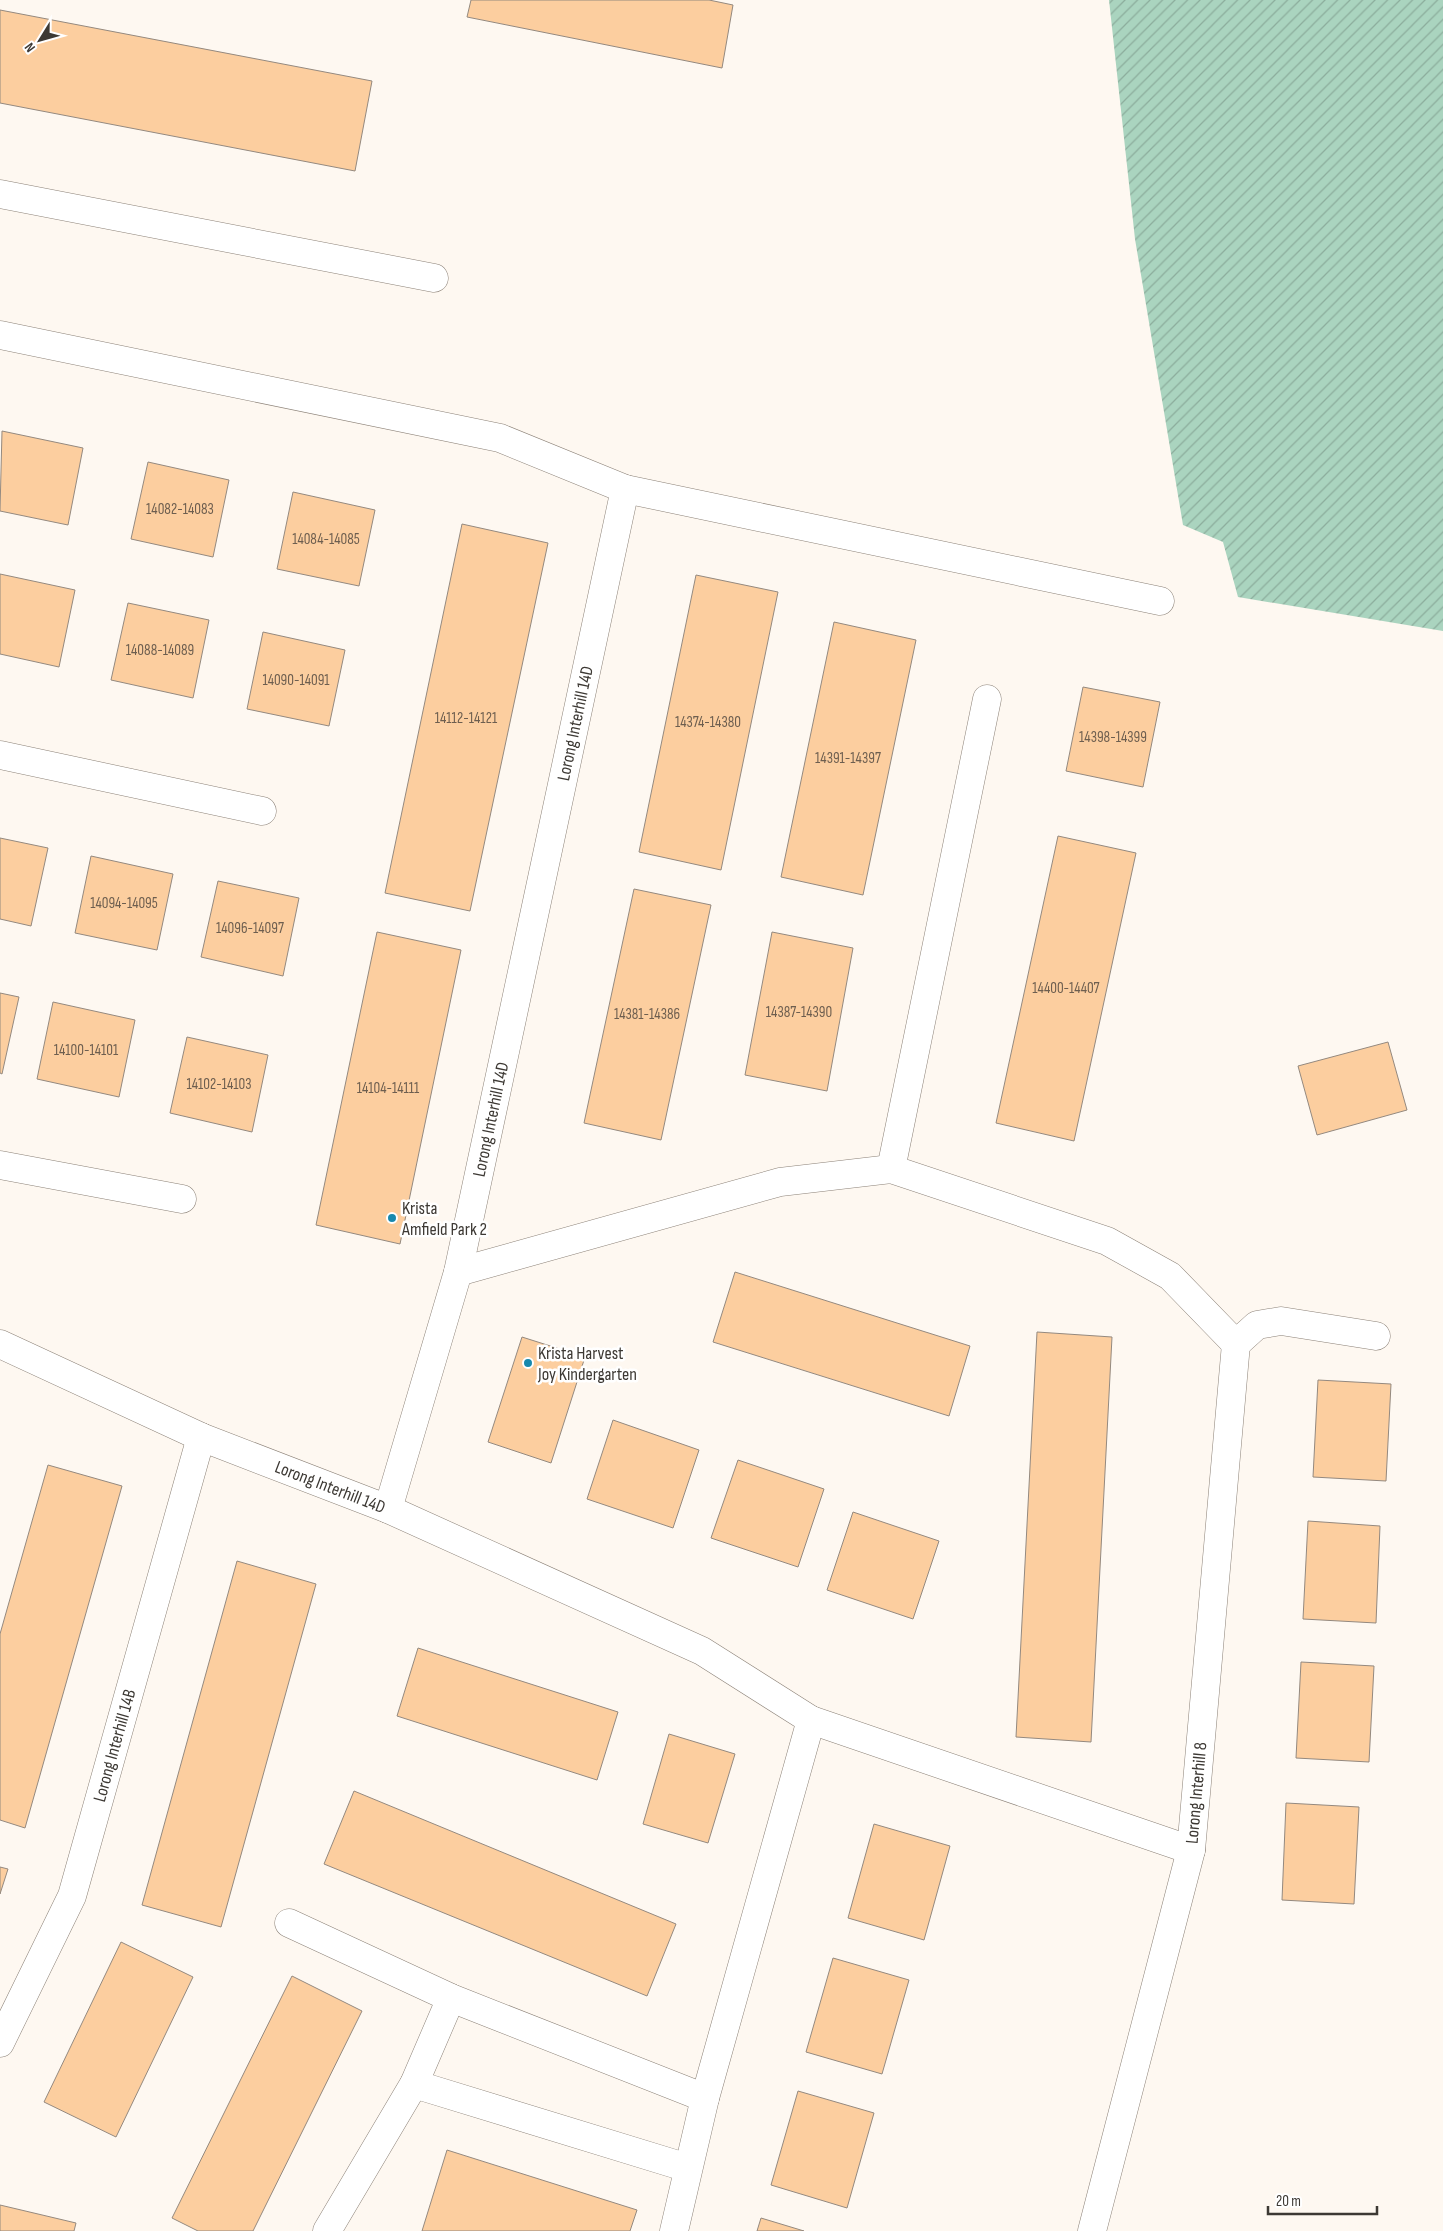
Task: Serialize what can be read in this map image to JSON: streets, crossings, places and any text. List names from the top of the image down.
{
  "streets": {
    "street": ["Lorong Interhill 14D", "Lorong Interhill 14B", "Lorong Interhill 8"]
  },
  "crossings": [
    ["Lorong Interhill 14D", "Lorong Interhill 14B"]
  ],
  "places": ["Krista Amfield Park 2", "Krista Harvest Joy Kindergarten"],
  "house_numbers": [
    "14082-14083",
    "14084-14085",
    "14088-14089",
    "14090-14091",
    "14112-14121",
    "14374-14380",
    "14398-14399",
    "14391-14397",
    "14094-14095",
    "14096-14097",
    "14400-14407",
    "14387-14390",
    "14381-14386",
    "14100-14101",
    "14102-14103",
    "14104-14111"
  ],
  "scale_bar": "20 m",
  "north": "bottom left"
}
